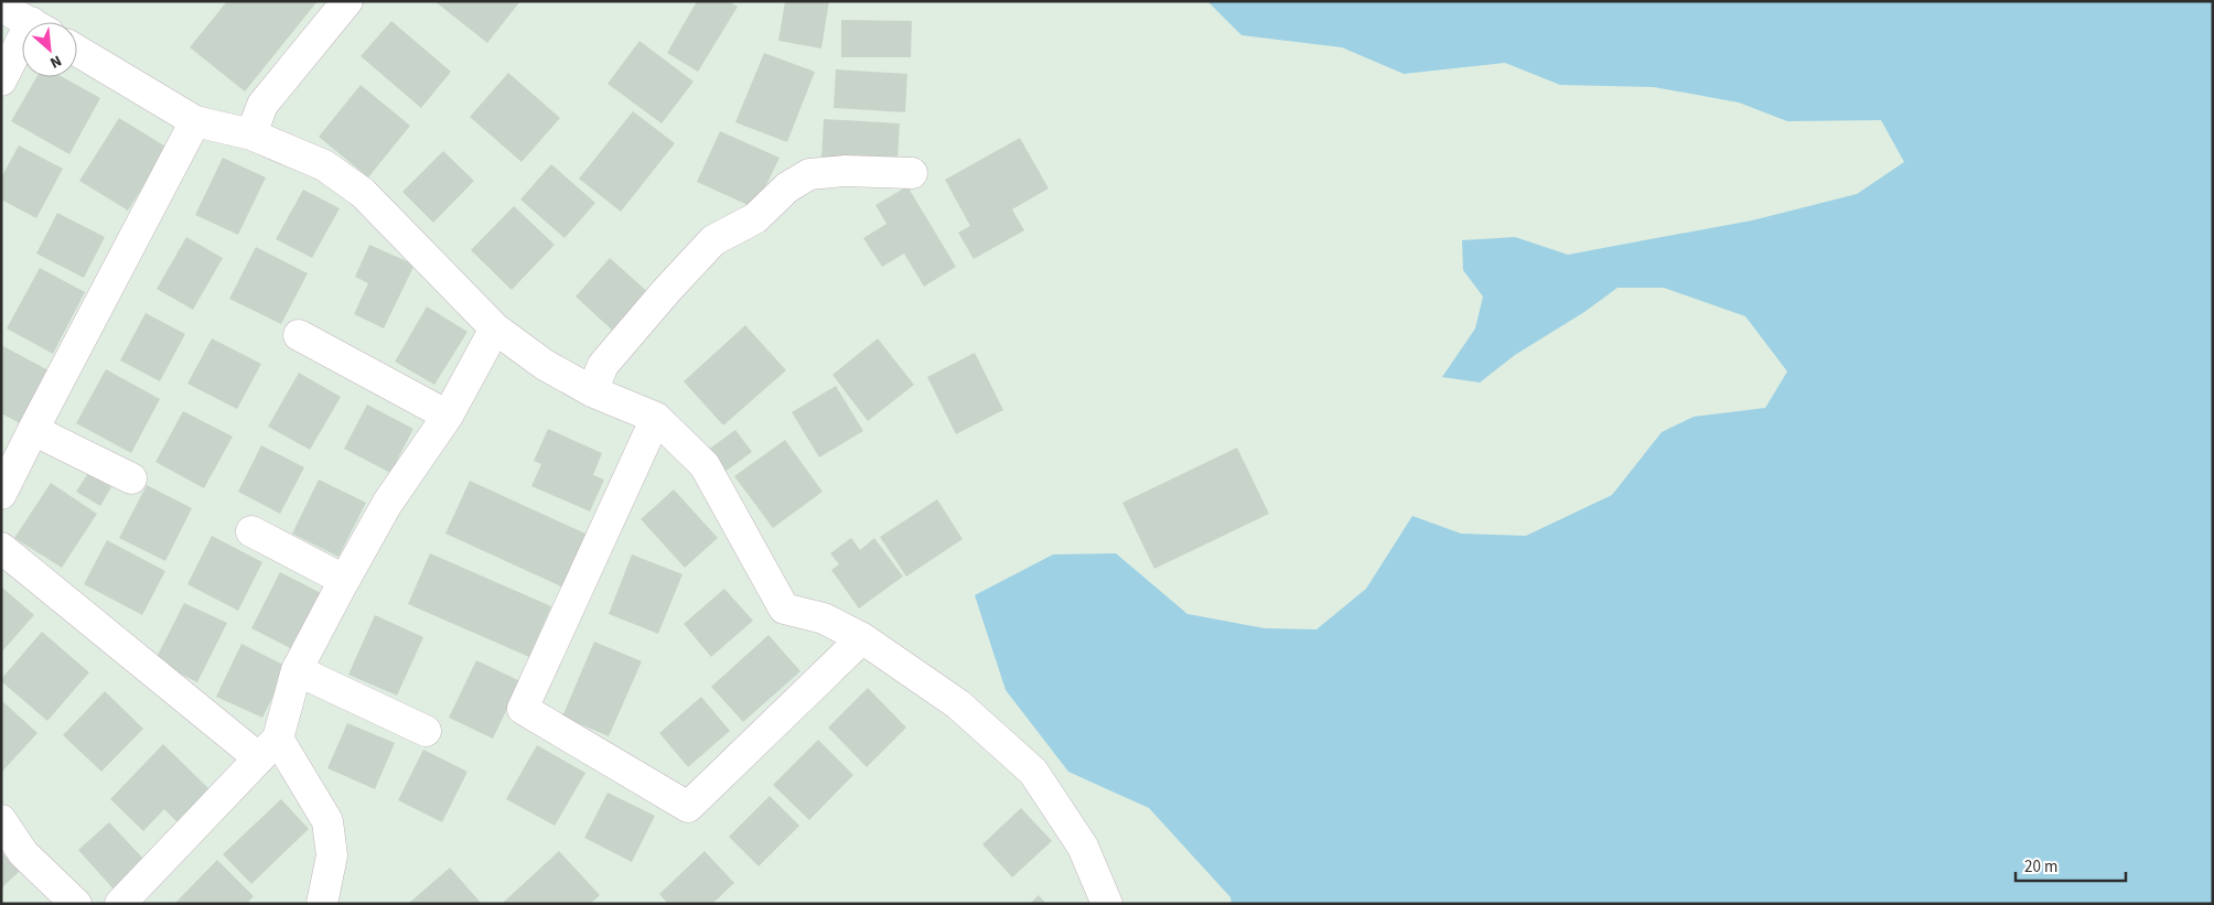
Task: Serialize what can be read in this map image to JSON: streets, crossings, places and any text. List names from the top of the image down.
{
  "scale_bar": "20 m",
  "north": "bottom right"
}
